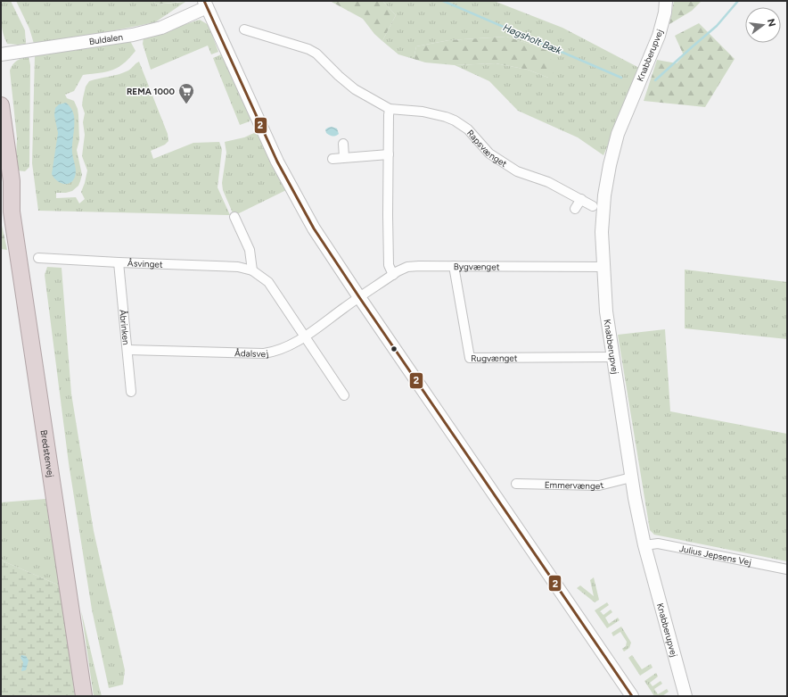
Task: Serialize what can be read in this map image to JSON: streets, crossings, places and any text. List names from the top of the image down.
{
  "streets": {
    "highway": ["Bredstenvej"],
    "street": [
      "Buldalen",
      "Knabberupvej",
      "Rapsvænget",
      "Åsvinget",
      "Bygvænget",
      "Åbrinken",
      "Ådalsvej",
      "Rugvænget",
      "Emmervænget",
      "Julius Jepsens Vej"
    ]
  },
  "crossings": [
    ["Knabberupvej", "Bygvænget"],
    ["Knabberupvej", "Rugvænget"],
    ["Knabberupvej", "Emmervænget"],
    ["Knabberupvej", "Julius Jepsens Vej"],
    ["Åsvinget", "Åbrinken"],
    ["Åsvinget", "Ådalsvej"],
    ["Bygvænget", "Ådalsvej"],
    ["Bygvænget", "Rugvænget"],
    ["Åbrinken", "Ådalsvej"]
  ],
  "water": ["Høgsholt Bæk"],
  "places": {
    "supermarket": ["REMA 1000"]
  },
  "lines": ["transit line 2"],
  "north": "right"
}
